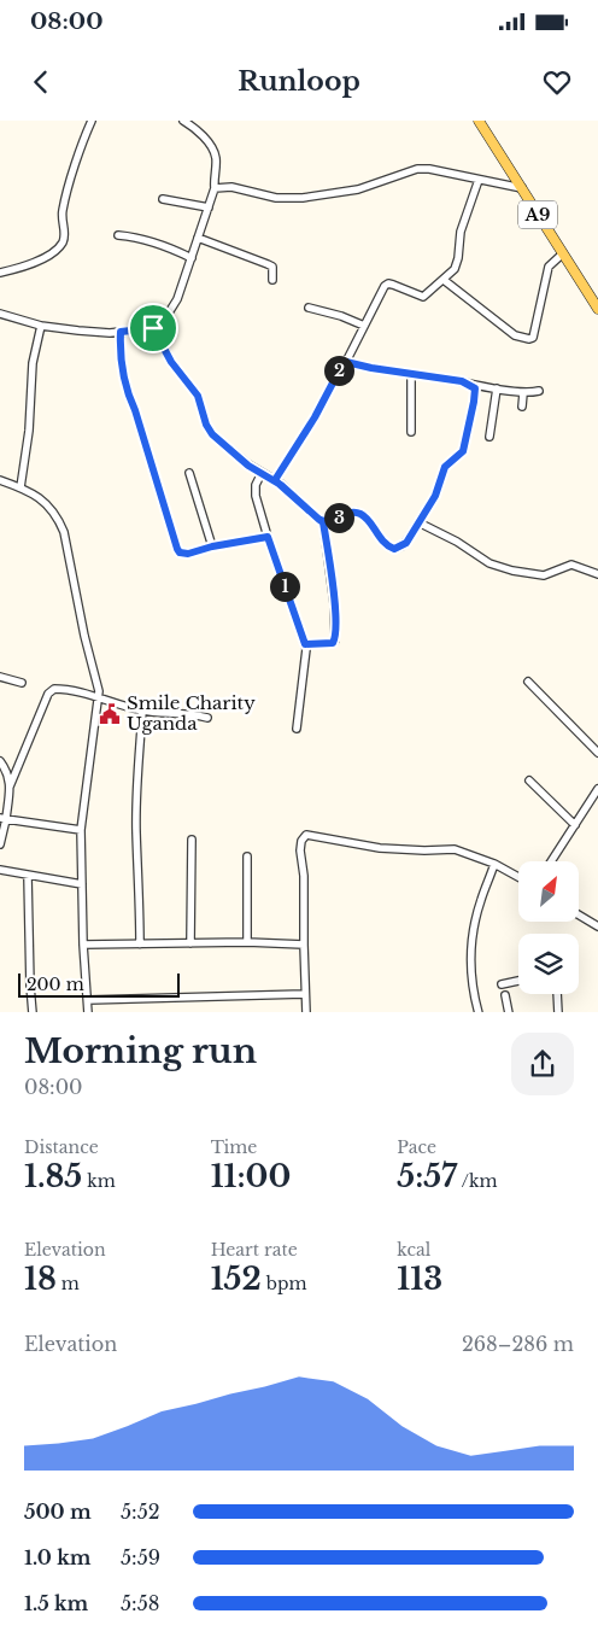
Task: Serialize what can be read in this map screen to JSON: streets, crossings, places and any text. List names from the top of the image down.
{
  "streets": {
    "main road": ["A9"]
  },
  "places": {
    "public building": ["Smile Charity Uganda"]
  },
  "scale_bar": "200 m",
  "north": "top right",
  "page": {
    "status": "08:00",
    "header": "Runloop",
    "pins": ["2", "3", "1"],
    "scale": "200 m",
    "heading": ["Morning run", "08:00"],
    "stats": [
      ["Distance", "1.85 km"],
      ["Time", "11:00"],
      ["Pace", "5:57 /km"],
      ["Elevation", "18 m"],
      ["Heart rate", "152 bpm"],
      ["kcal", "113"]
    ],
    "chart": ["Elevation", "268–286 m"],
    "list": [
      {
        "name": "500 m",
        "note": "5:52"
      },
      {
        "name": "1.0 km",
        "note": "5:59"
      },
      {
        "name": "1.5 km",
        "note": "5:58"
      }
    ]
  }
}
